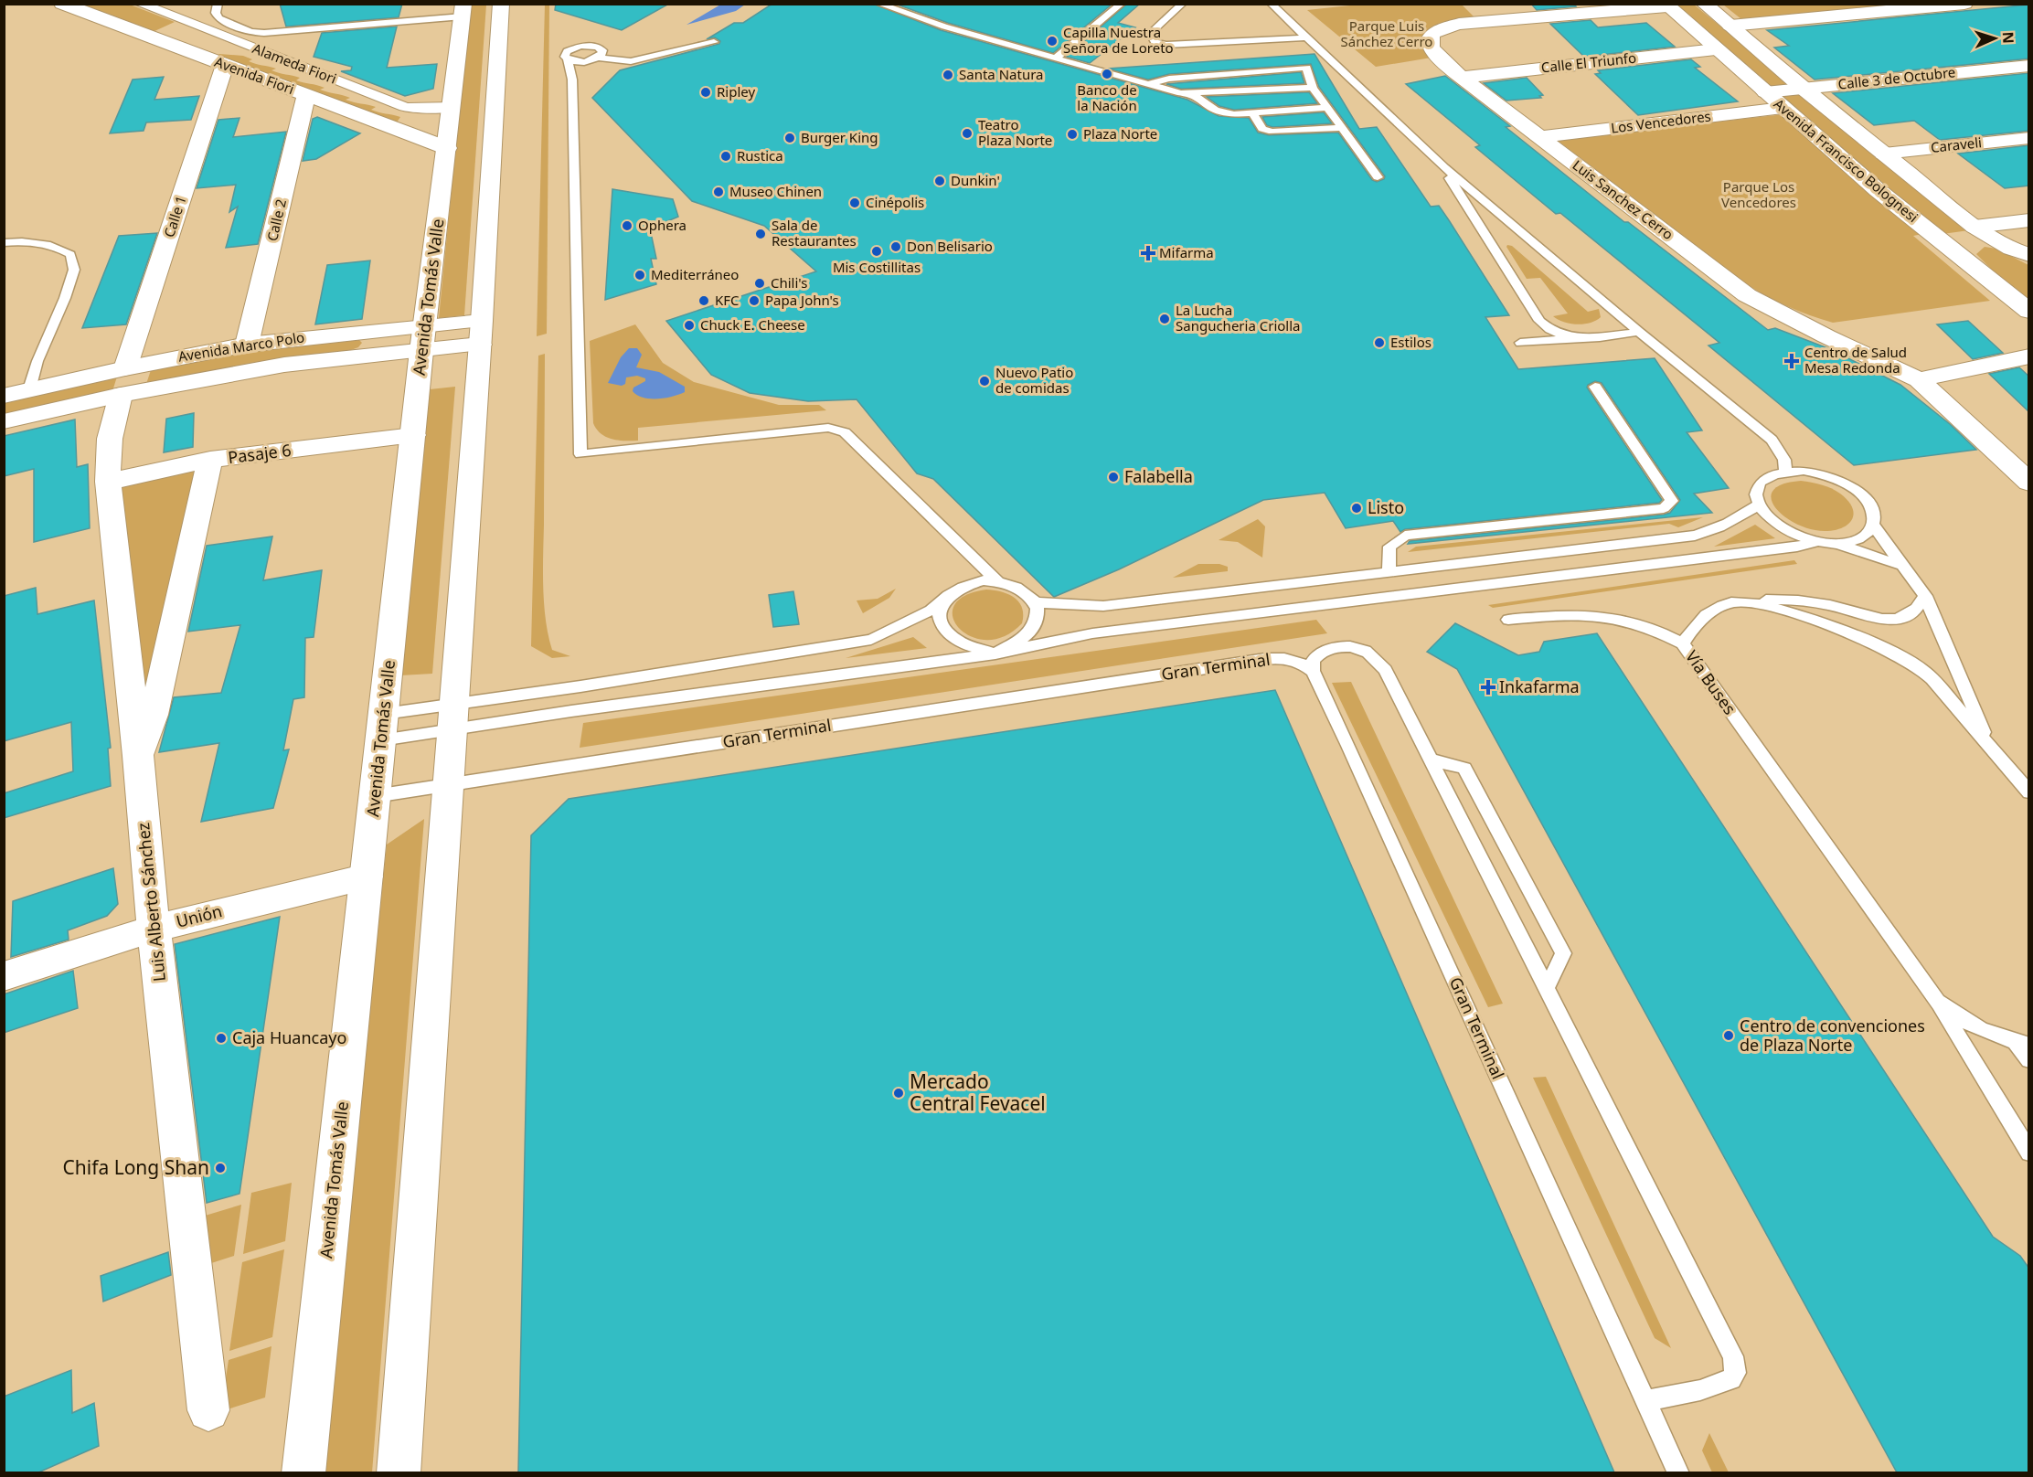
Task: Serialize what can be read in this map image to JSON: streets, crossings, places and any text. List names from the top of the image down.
{
  "streets": {
    "street": [
      "Calle El Triunfo",
      "Alameda Fiori",
      "Avenida Fiori",
      "Calle 3 de Octubre",
      "Los Vencedores",
      "Caraveli",
      "Avenida Francisco Bolognesi",
      "Luis Sanchez Cerro",
      "Calle 1",
      "Calle 2",
      "Avenida Tomás Valle",
      "Avenida Marco Polo",
      "Pasaje 6",
      "Luis Alberto Sánchez",
      "Unión"
    ],
    "lane": ["Gran Terminal", "Vía Buses"]
  },
  "crossings": [
    ["Calle El Triunfo", "Avenida Francisco Bolognesi"],
    ["Calle El Triunfo", "Luis Sanchez Cerro"],
    ["Alameda Fiori", "Avenida Tomás Valle"],
    ["Avenida Fiori", "Calle 1"],
    ["Avenida Fiori", "Calle 2"],
    ["Avenida Fiori", "Avenida Tomás Valle"],
    ["Calle 3 de Octubre", "Avenida Francisco Bolognesi"],
    ["Los Vencedores", "Avenida Francisco Bolognesi"],
    ["Los Vencedores", "Luis Sanchez Cerro"],
    ["Caraveli", "Avenida Francisco Bolognesi"],
    ["Avenida Francisco Bolognesi", "Luis Sanchez Cerro"],
    ["Calle 1", "Avenida Marco Polo"],
    ["Calle 1", "Luis Alberto Sánchez"],
    ["Calle 2", "Avenida Marco Polo"],
    ["Avenida Tomás Valle", "Avenida Marco Polo"],
    ["Avenida Tomás Valle", "Pasaje 6"],
    ["Avenida Tomás Valle", "Gran Terminal"],
    ["Avenida Tomás Valle", "Unión"],
    ["Avenida Marco Polo", "Luis Alberto Sánchez"],
    ["Pasaje 6", "Luis Alberto Sánchez"],
    ["Luis Alberto Sánchez", "Unión"]
  ],
  "parks": ["Parque Luis Sánchez Cerro", "Parque Los Vencedores"],
  "places": {
    "other": [
      "Capilla Nuestra Señora de Loreto",
      "Banco de la Nación",
      "Santa Natura",
      "Ripley",
      "Teatro Plaza Norte",
      "Plaza Norte",
      "Burger King",
      "Rustica",
      "Dunkin'",
      "Museo Chinen",
      "Cinépolis",
      "Ophera",
      "Sala de Restaurantes",
      "Don Belisario",
      "Mis Costillitas",
      "Mediterráneo",
      "Chili's",
      "KFC",
      "Papa John's",
      "La Lucha Sangucheria Criolla",
      "Chuck E. Cheese",
      "Estilos",
      "Nuevo Patio de comidas",
      "Falabella",
      "Listo",
      "Centro de convenciones de Plaza Norte",
      "Caja Huancayo",
      "Mercado Central Fevacel",
      "Chifa Long Shan"
    ],
    "health": ["Mifarma", "Centro de Salud Mesa Redonda", "Inkafarma"]
  },
  "north": "right"
}
